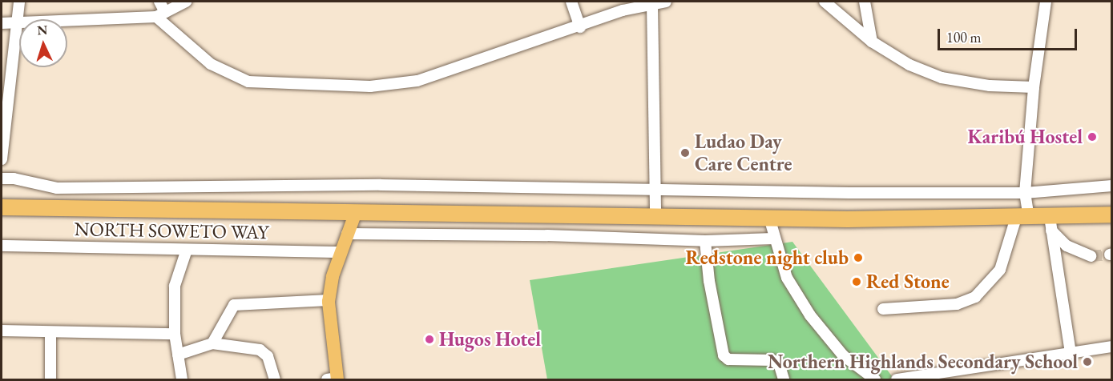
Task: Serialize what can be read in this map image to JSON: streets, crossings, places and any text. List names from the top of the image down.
{
  "streets": {
    "street": ["NORTH SOWETO WAY"]
  },
  "places": [
    "Karibú Hostel",
    "Ludao Day Care Centre",
    "Redstone night club",
    "Red Stone",
    "Hugos Hotel",
    "Northern Highlands Secondary School"
  ],
  "scale_bar": "100 m",
  "north": "top"
}
